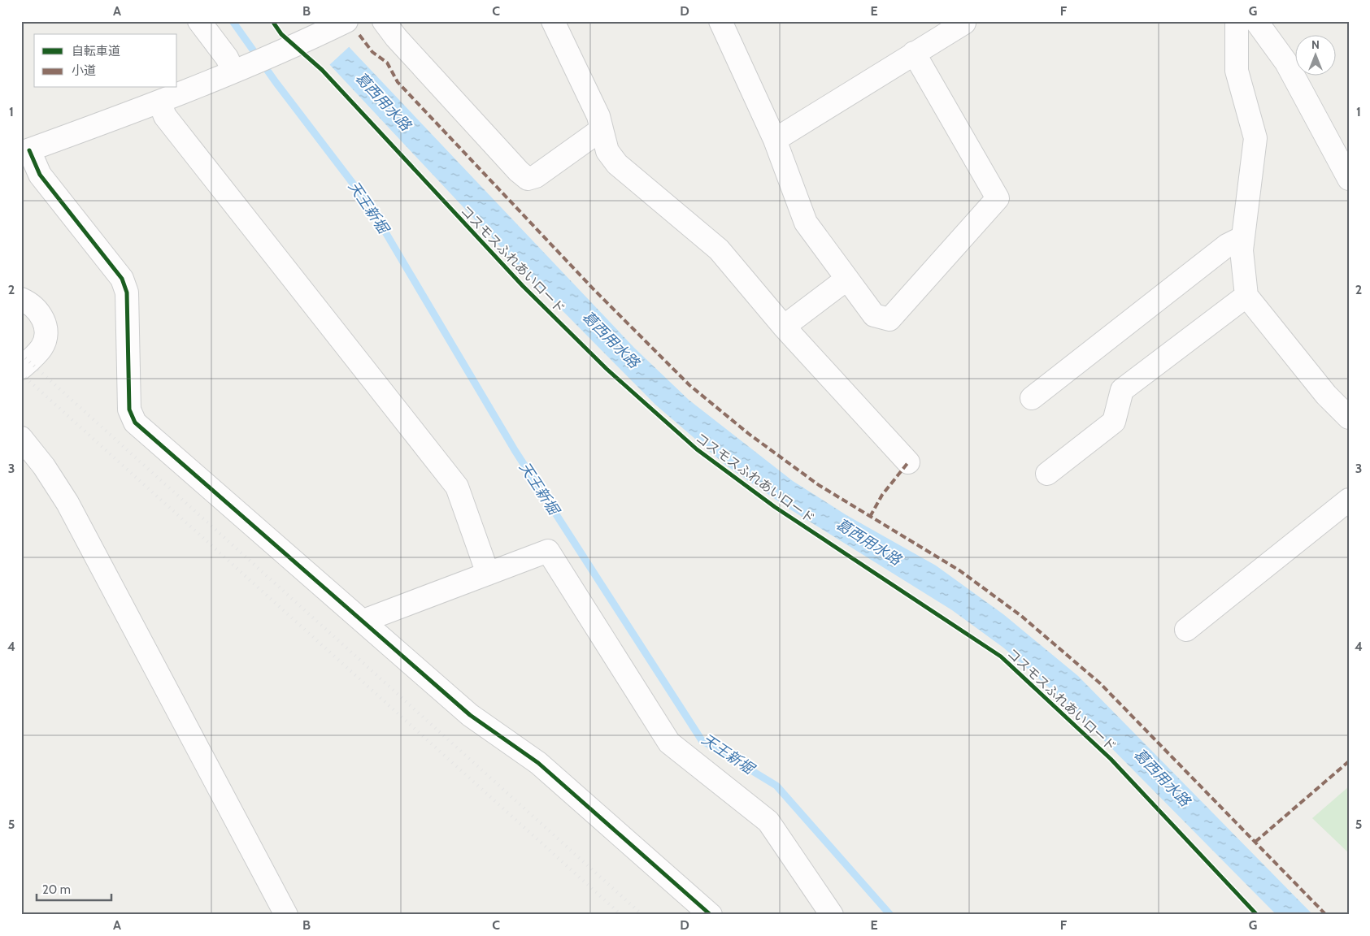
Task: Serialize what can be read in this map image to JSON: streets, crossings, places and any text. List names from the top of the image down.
{
  "streets": {
    "cycle path": ["コスモスふれあいロード"]
  },
  "water": ["葛西用水路", "天王新堀"],
  "legend": ["自転車道", "小道"],
  "scale_bar": "20 m",
  "north": "top",
  "grid": {
    "columns": [
      "A",
      "B",
      "C",
      "D",
      "E",
      "F",
      "G"
    ],
    "rows": [
      "1",
      "2",
      "3",
      "4",
      "5"
    ]
  }
}
